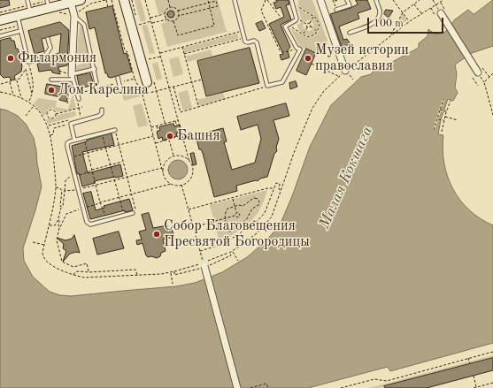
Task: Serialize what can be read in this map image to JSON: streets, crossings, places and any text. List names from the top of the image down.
{
  "water": ["Малая Кокшага"],
  "places": [
    "Филармония",
    "Музей истории православия",
    "Дом Карелина",
    "Башня",
    "Собор Благовещения Пресвятой Богородицы"
  ],
  "scale_bar": "100 m"
}
